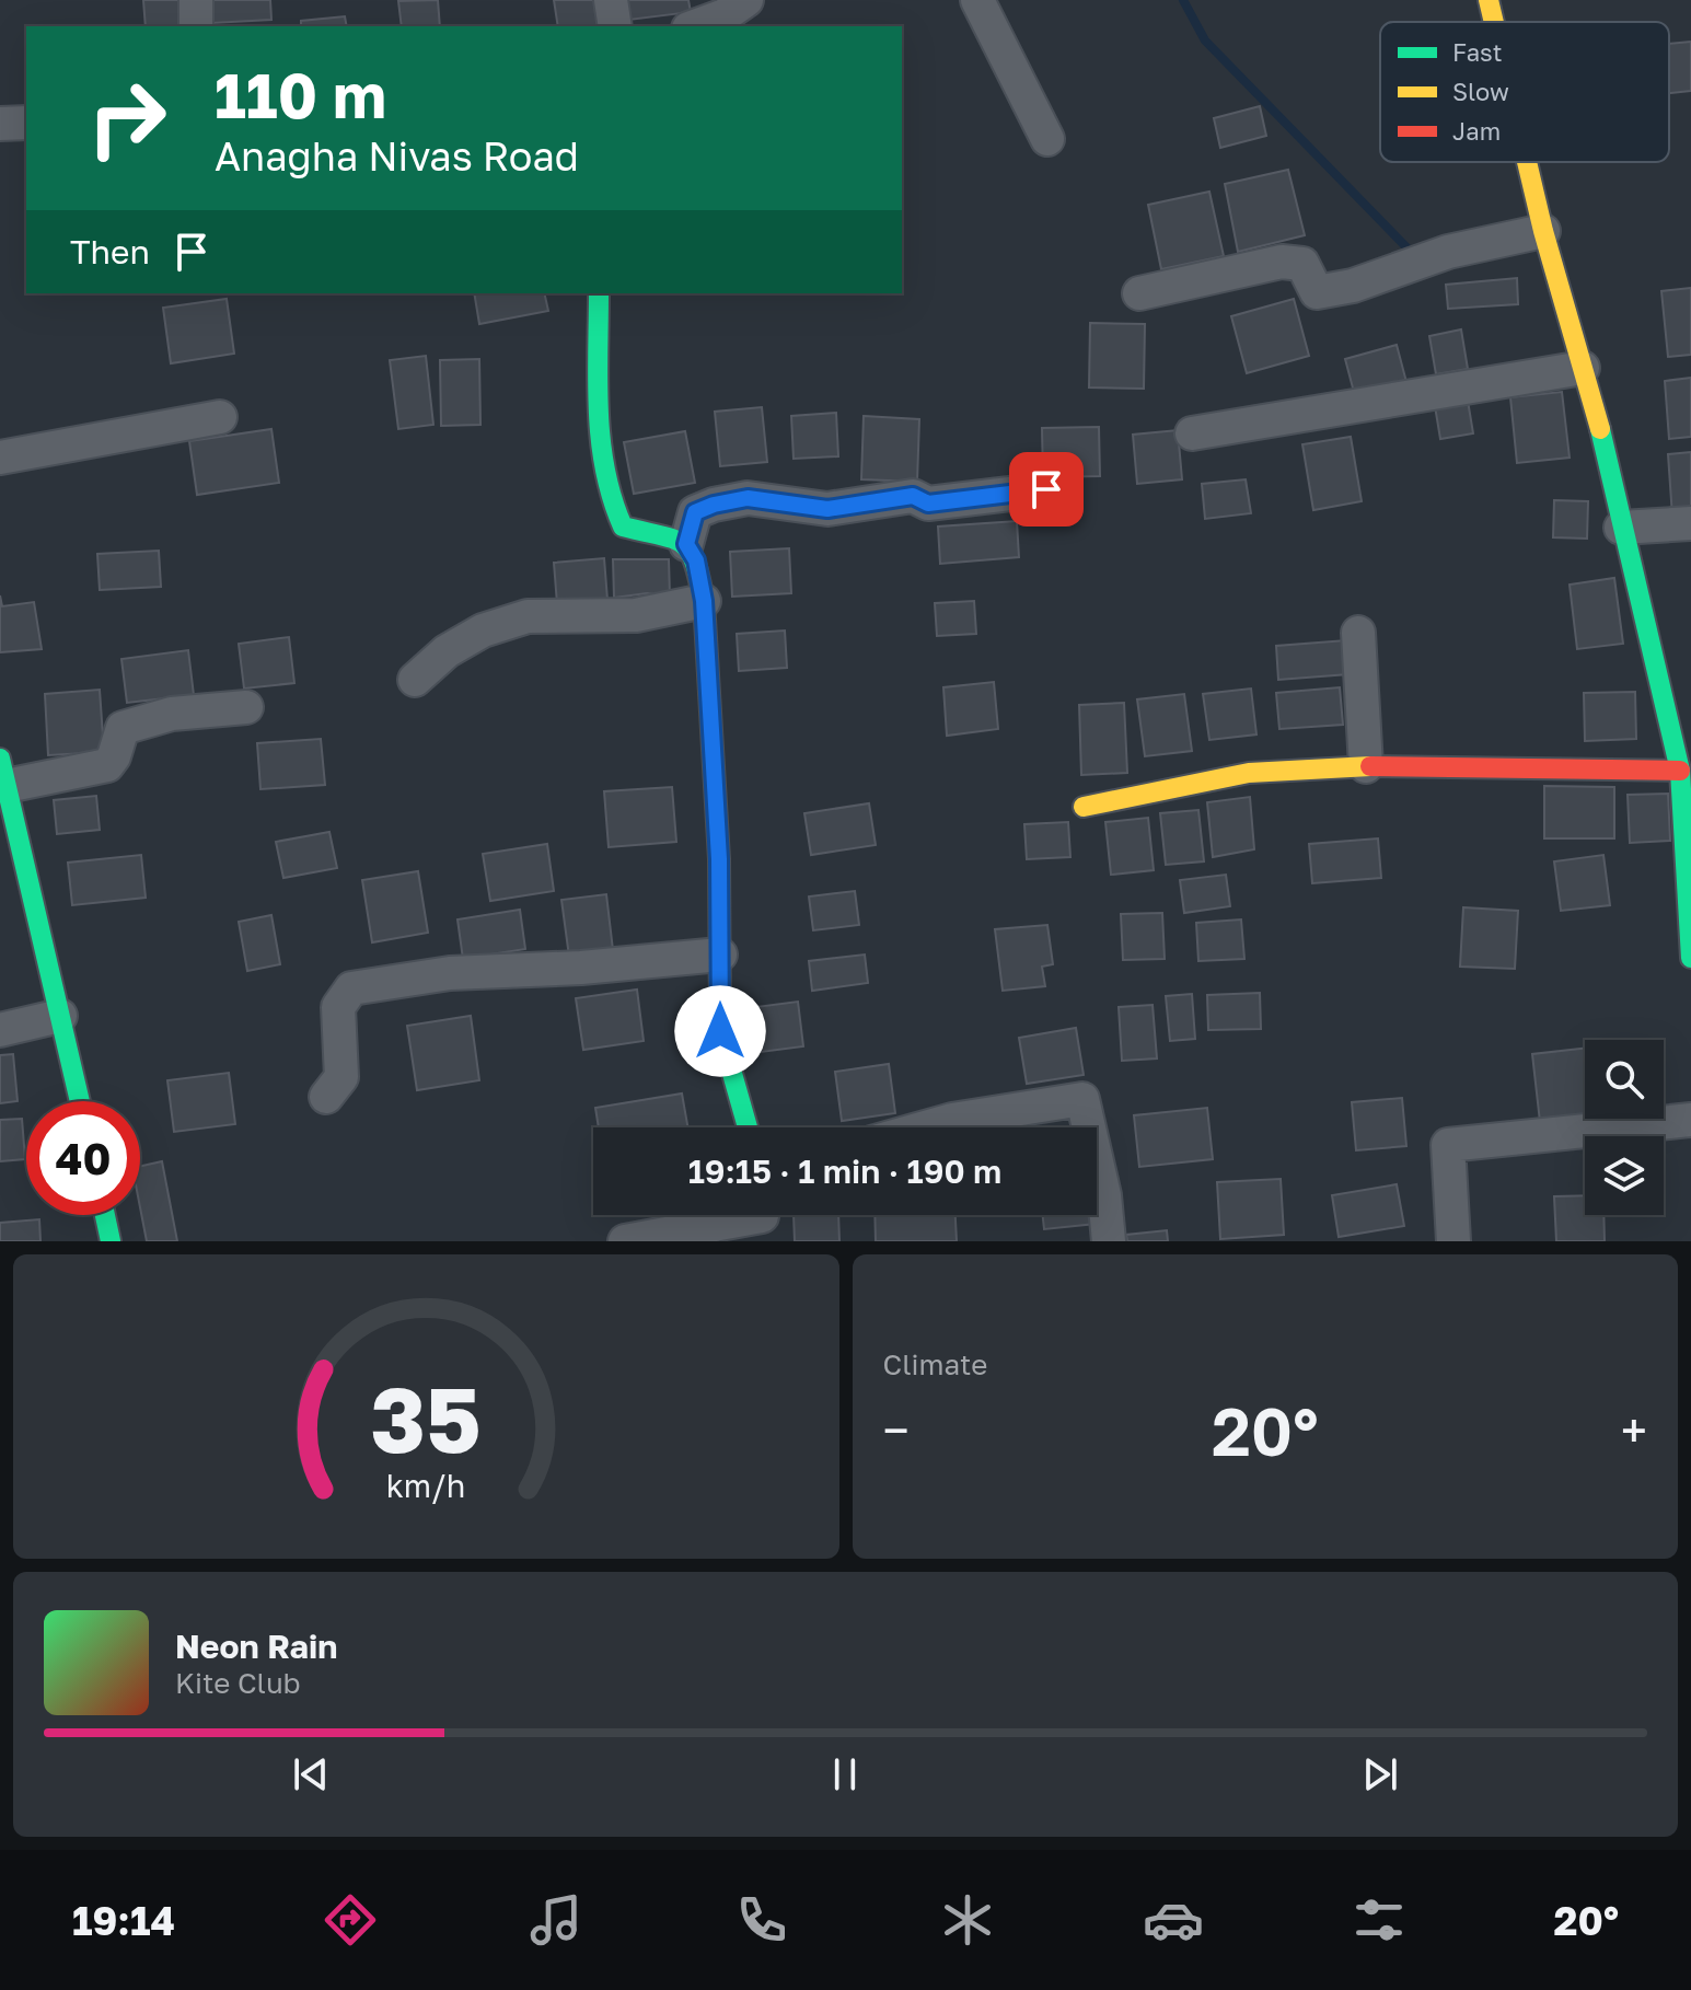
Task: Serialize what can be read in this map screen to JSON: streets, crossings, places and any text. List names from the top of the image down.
{
  "legend": ["Fast", "Slow", "Jam"],
  "page": {
    "turn": ["110 m", "Anagha Nivas Road"],
    "then": "Then",
    "limit": "40",
    "trip": "19:15 · 1 min · 190 m",
    "tile": "Climate",
    "heat": ["−", "20°", "+"],
    "song": ["Neon Rain", "Kite Club"],
    "tabs": ["19:14", "20°"],
    "gauge": ["35", "km/h"]
  }
}
